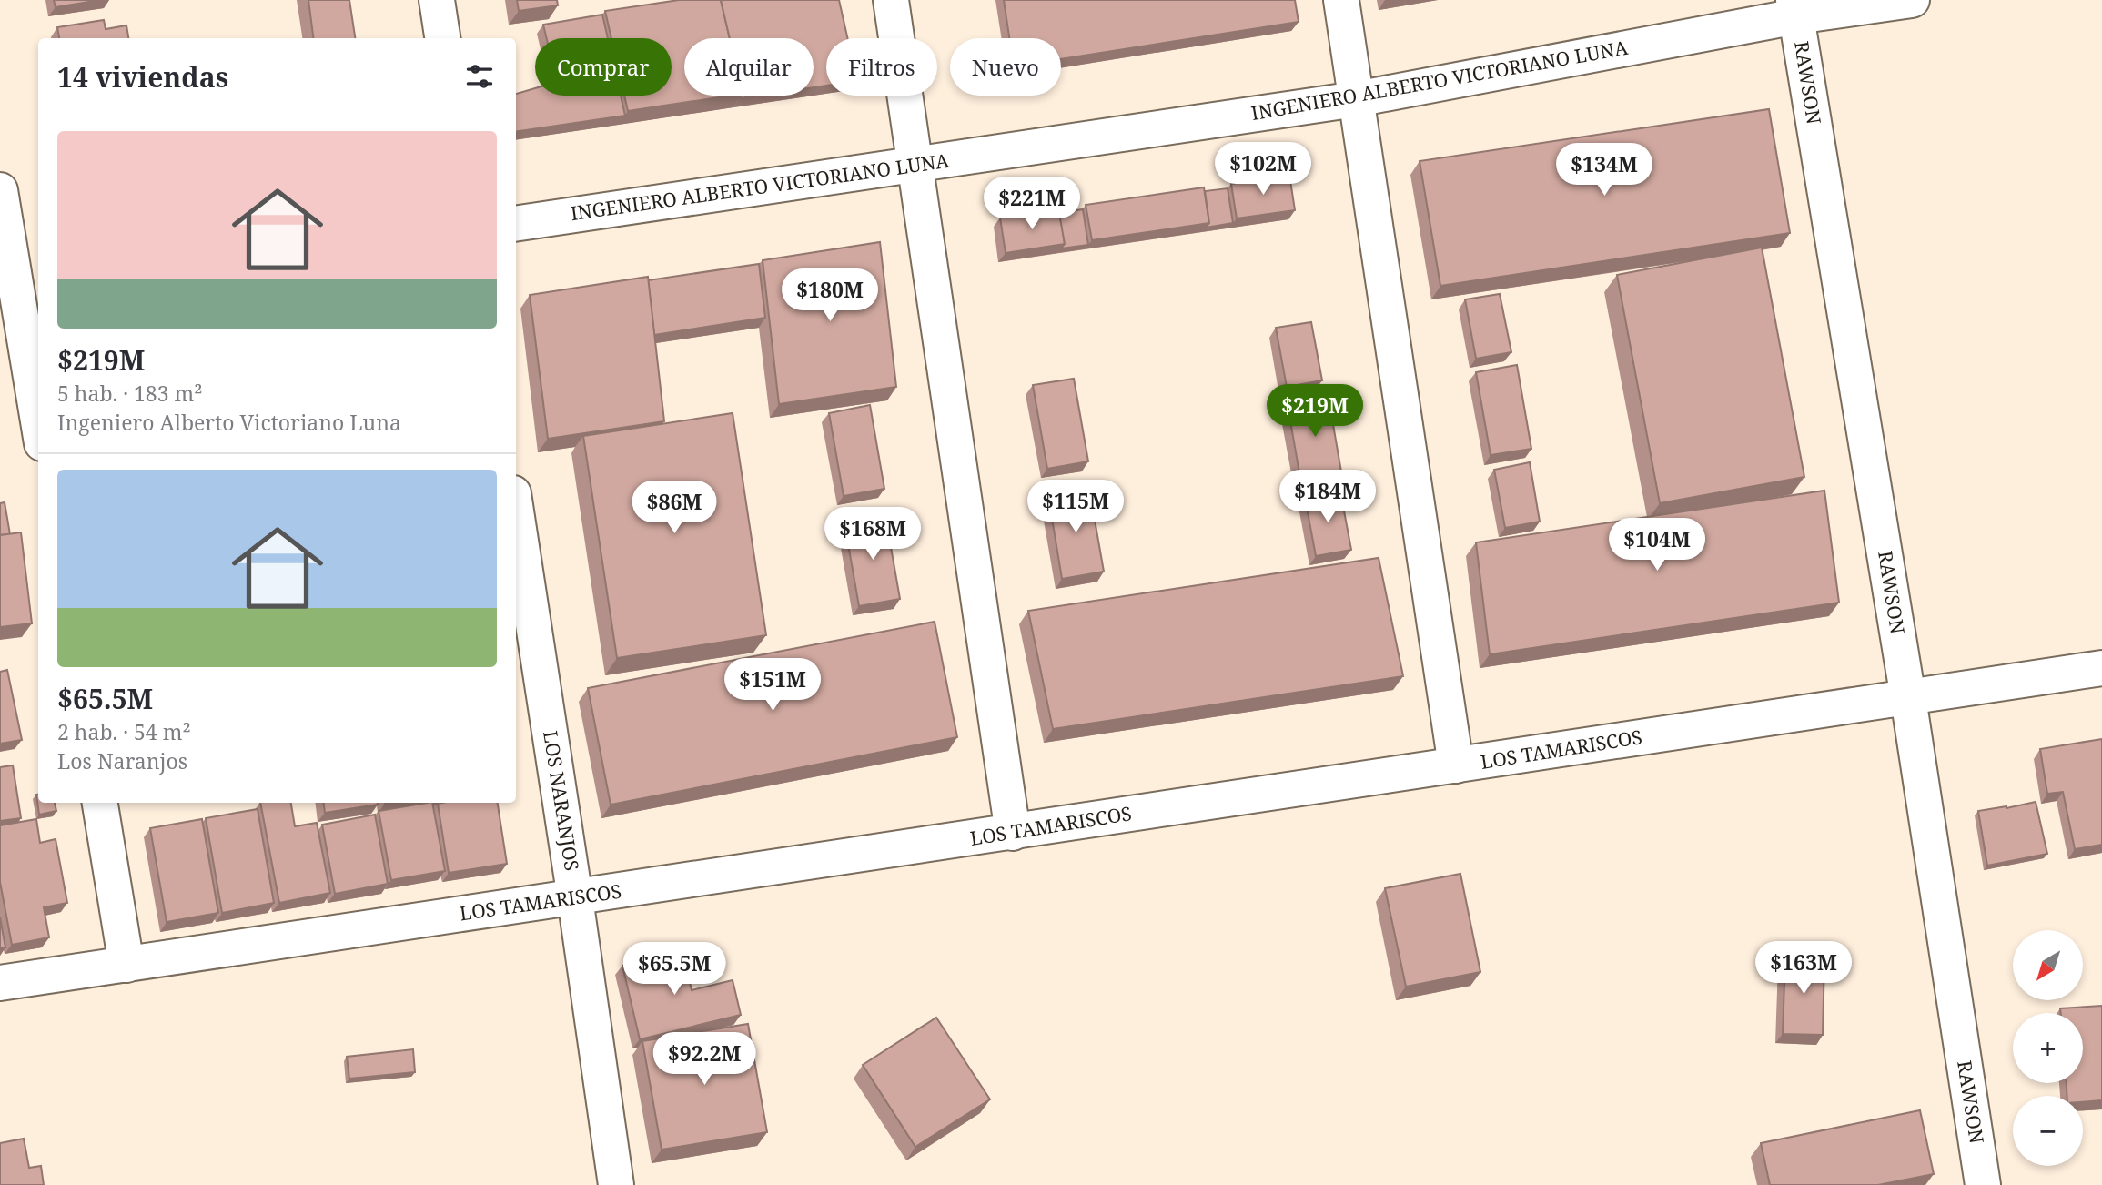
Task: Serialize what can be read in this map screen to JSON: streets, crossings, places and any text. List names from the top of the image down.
{
  "streets": {
    "street": [
      "INGENIERO ALBERTO VICTORIANO LUNA",
      "RAWSON",
      "LOS TAMARISCOS",
      "LOS NARANJOS"
    ]
  },
  "crossings": [
    ["INGENIERO ALBERTO VICTORIANO LUNA", "RAWSON"],
    ["RAWSON", "LOS TAMARISCOS"],
    ["LOS TAMARISCOS", "LOS NARANJOS"]
  ],
  "north": "bottom left",
  "page": {
    "chip": [
      "Comprar",
      "Alquilar",
      "Filtros",
      "Nuevo"
    ],
    "heading": "14 viviendas",
    "list": [
      {
        "name": "$219M",
        "note": "5 hab. · 183 m² · Ingeniero Alberto Victoriano Luna"
      },
      {
        "name": "$65.5M",
        "note": "2 hab. · 54 m² · Los Naranjos"
      }
    ],
    "price": [
      "$102M",
      "$134M",
      "$221M",
      "$180M",
      "$219M",
      "$184M",
      "$115M",
      "$86M",
      "$168M",
      "$104M",
      "$151M",
      "$163M",
      "$65.5M",
      "$92.2M"
    ],
    "map_buttons": ["+", "−"]
  }
}
